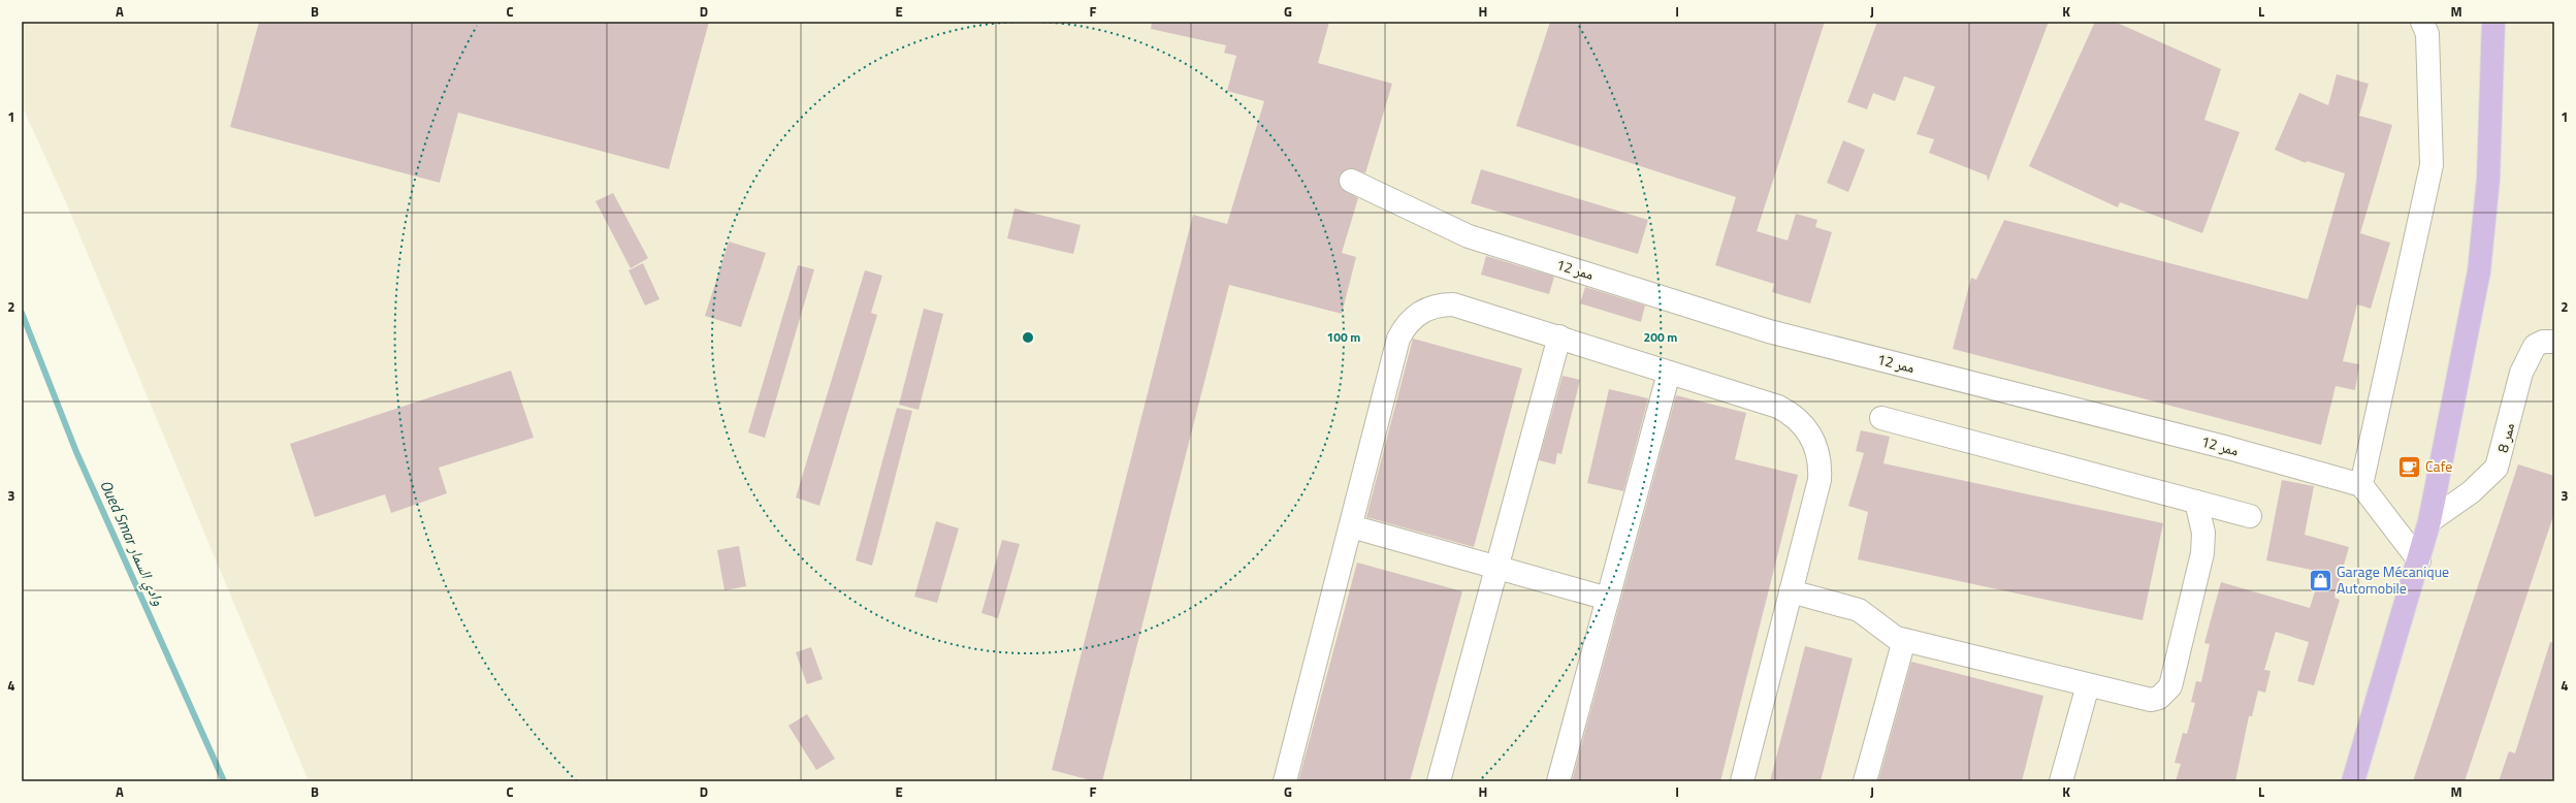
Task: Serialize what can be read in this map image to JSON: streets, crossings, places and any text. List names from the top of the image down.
{
  "streets": {
    "lane": ["ممر 12", "ممر 8"]
  },
  "water": ["Oued Smar وادي السمار"],
  "places": {
    "cafe": ["Cafe"],
    "shop": ["Garage Mécanique Automobile"]
  },
  "grid": {
    "columns": [
      "A",
      "B",
      "C",
      "D",
      "E",
      "F",
      "G",
      "H",
      "I",
      "J",
      "K",
      "L",
      "M"
    ],
    "rows": [
      "1",
      "2",
      "3",
      "4"
    ]
  },
  "rings": ["100 m", "200 m"]
}
